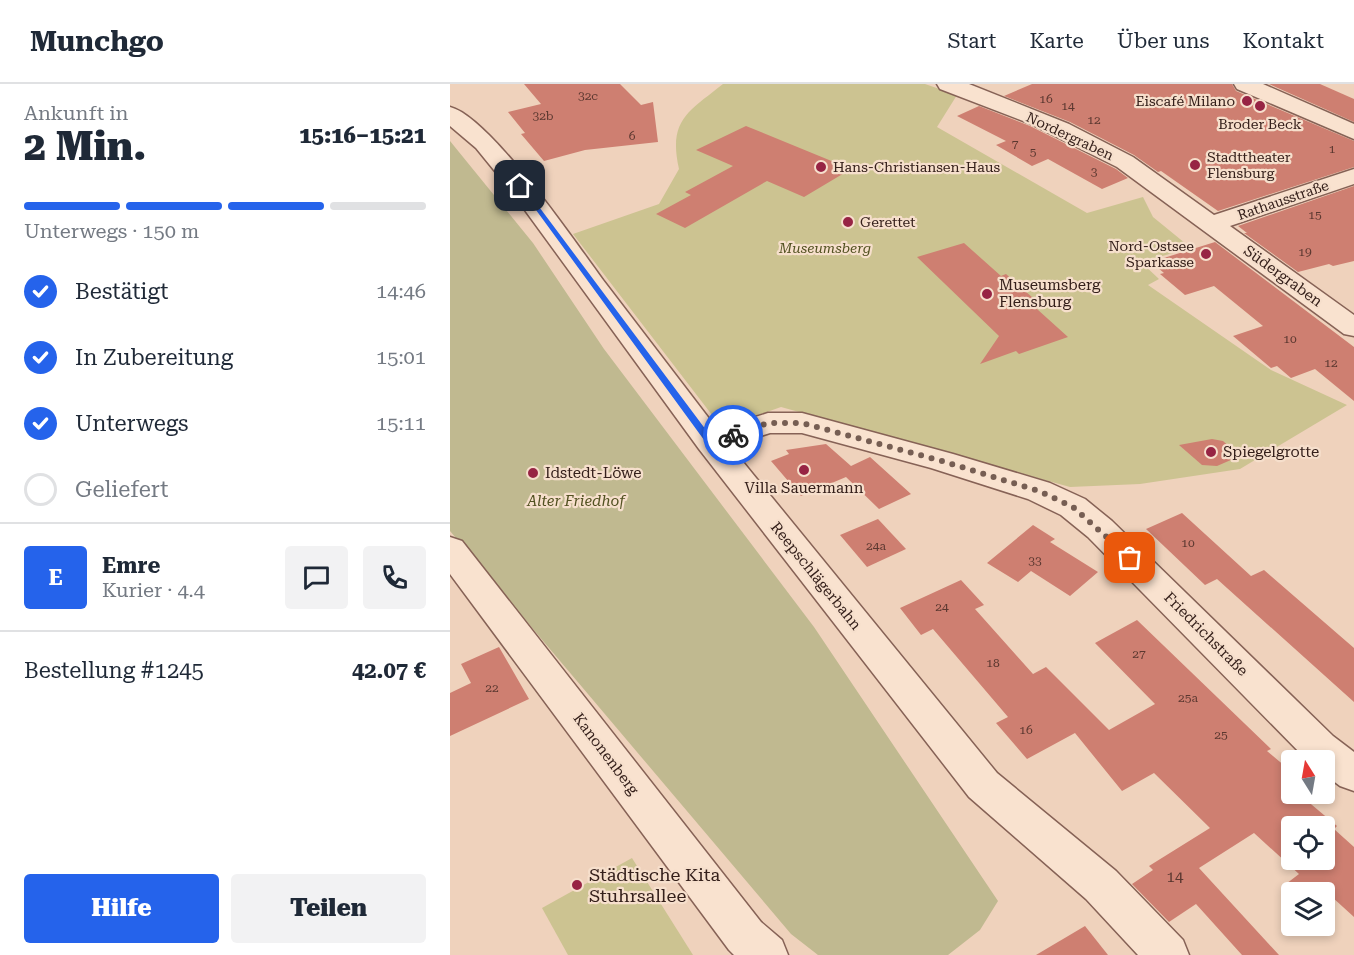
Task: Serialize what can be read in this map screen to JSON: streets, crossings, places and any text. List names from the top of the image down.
{
  "streets": {
    "street": [
      "Nordergraben",
      "Rathausstraße",
      "Südergraben",
      "Reepschlägerbahn",
      "Friedrichstraße",
      "Kanonenberg"
    ]
  },
  "crossings": [
    ["Nordergraben", "Rathausstraße"],
    ["Nordergraben", "Südergraben"],
    ["Rathausstraße", "Südergraben"],
    ["Reepschlägerbahn", "Friedrichstraße"]
  ],
  "parks": ["Museumsberg", "Alter Friedhof"],
  "places": [
    "Eiscafé Milano",
    "Broder Beck",
    "Stadttheater Flensburg",
    "Hans-Christiansen-Haus",
    "Gerettet",
    "Nord-Ostsee Sparkasse",
    "Museumsberg Flensburg",
    "Spiegelgrotte",
    "Villa Sauermann",
    "Idstedt-Löwe",
    "Städtische Kita Stuhrsallee"
  ],
  "house_numbers": [
    "32c",
    "16",
    "14",
    "32b",
    "12",
    "6",
    "7",
    "1",
    "5",
    "3",
    "15",
    "19",
    "10",
    "12",
    "10",
    "24a",
    "33",
    "24",
    "27",
    "18",
    "22",
    "25a",
    "16",
    "25",
    "14"
  ],
  "north": "top",
  "page": {
    "header": "Munchgo",
    "nav": [
      "Start",
      "Karte",
      "Über uns",
      "Kontakt"
    ],
    "heading": ["2 Min.", "Ankunft in", "15:16–15:21"],
    "panel": [
      "Emre",
      "Kurier · 4.4",
      "Bestellung #1245",
      "42.07 €"
    ],
    "bar": "Unterwegs · 150 m",
    "list": [
      ["Bestätigt", "14:46"],
      ["In Zubereitung", "15:01"],
      ["Unterwegs", "15:11"],
      "Geliefert"
    ],
    "round": "E",
    "buttons": ["Hilfe", "Teilen"]
  }
}
